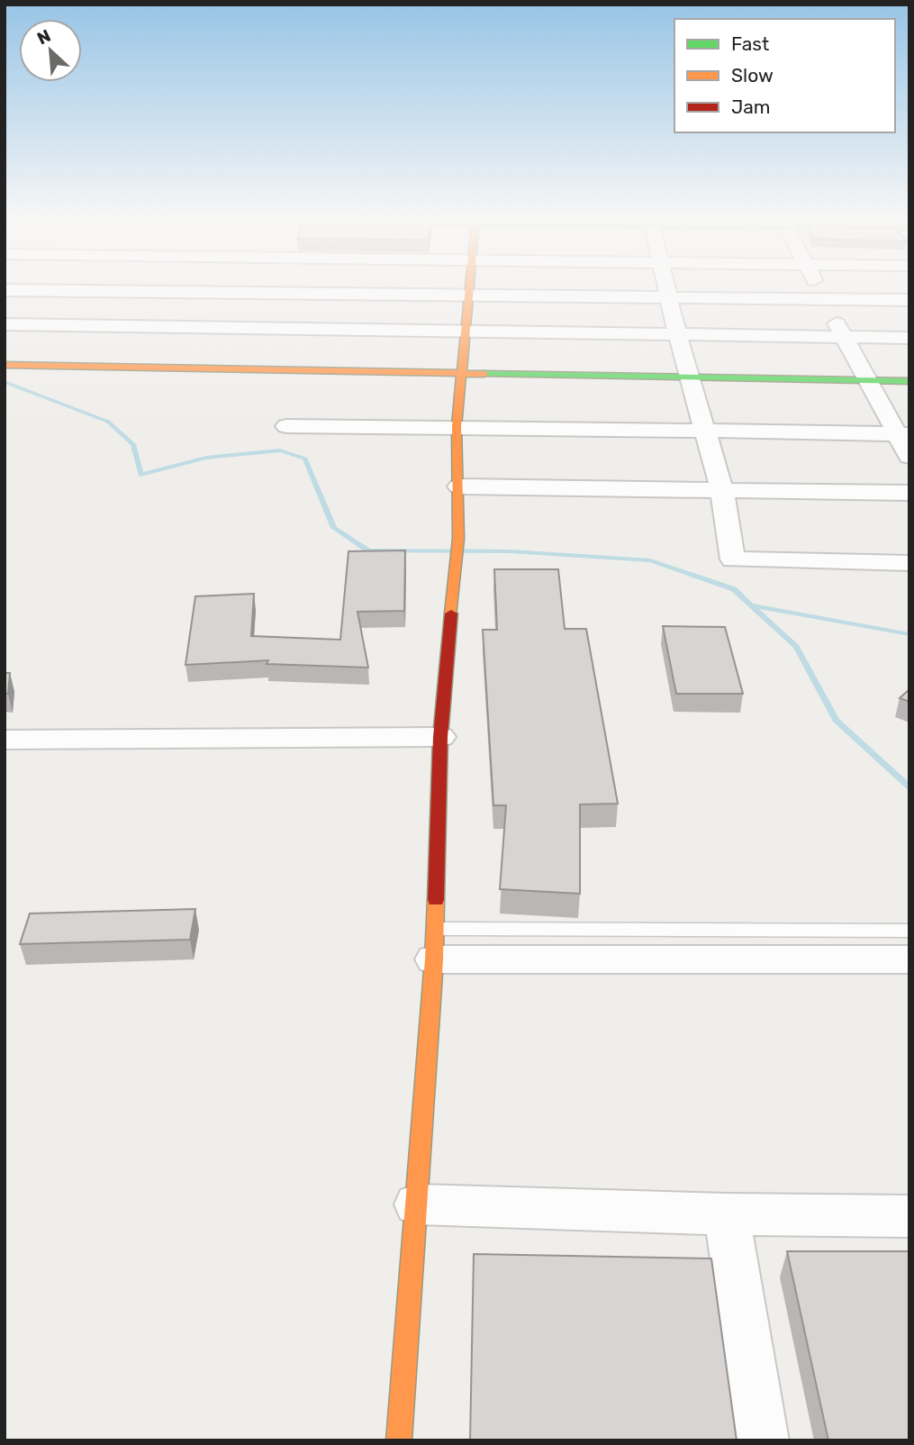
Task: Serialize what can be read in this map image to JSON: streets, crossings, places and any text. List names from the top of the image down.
{
  "legend": ["Fast", "Slow", "Jam"],
  "north": "top left"
}
